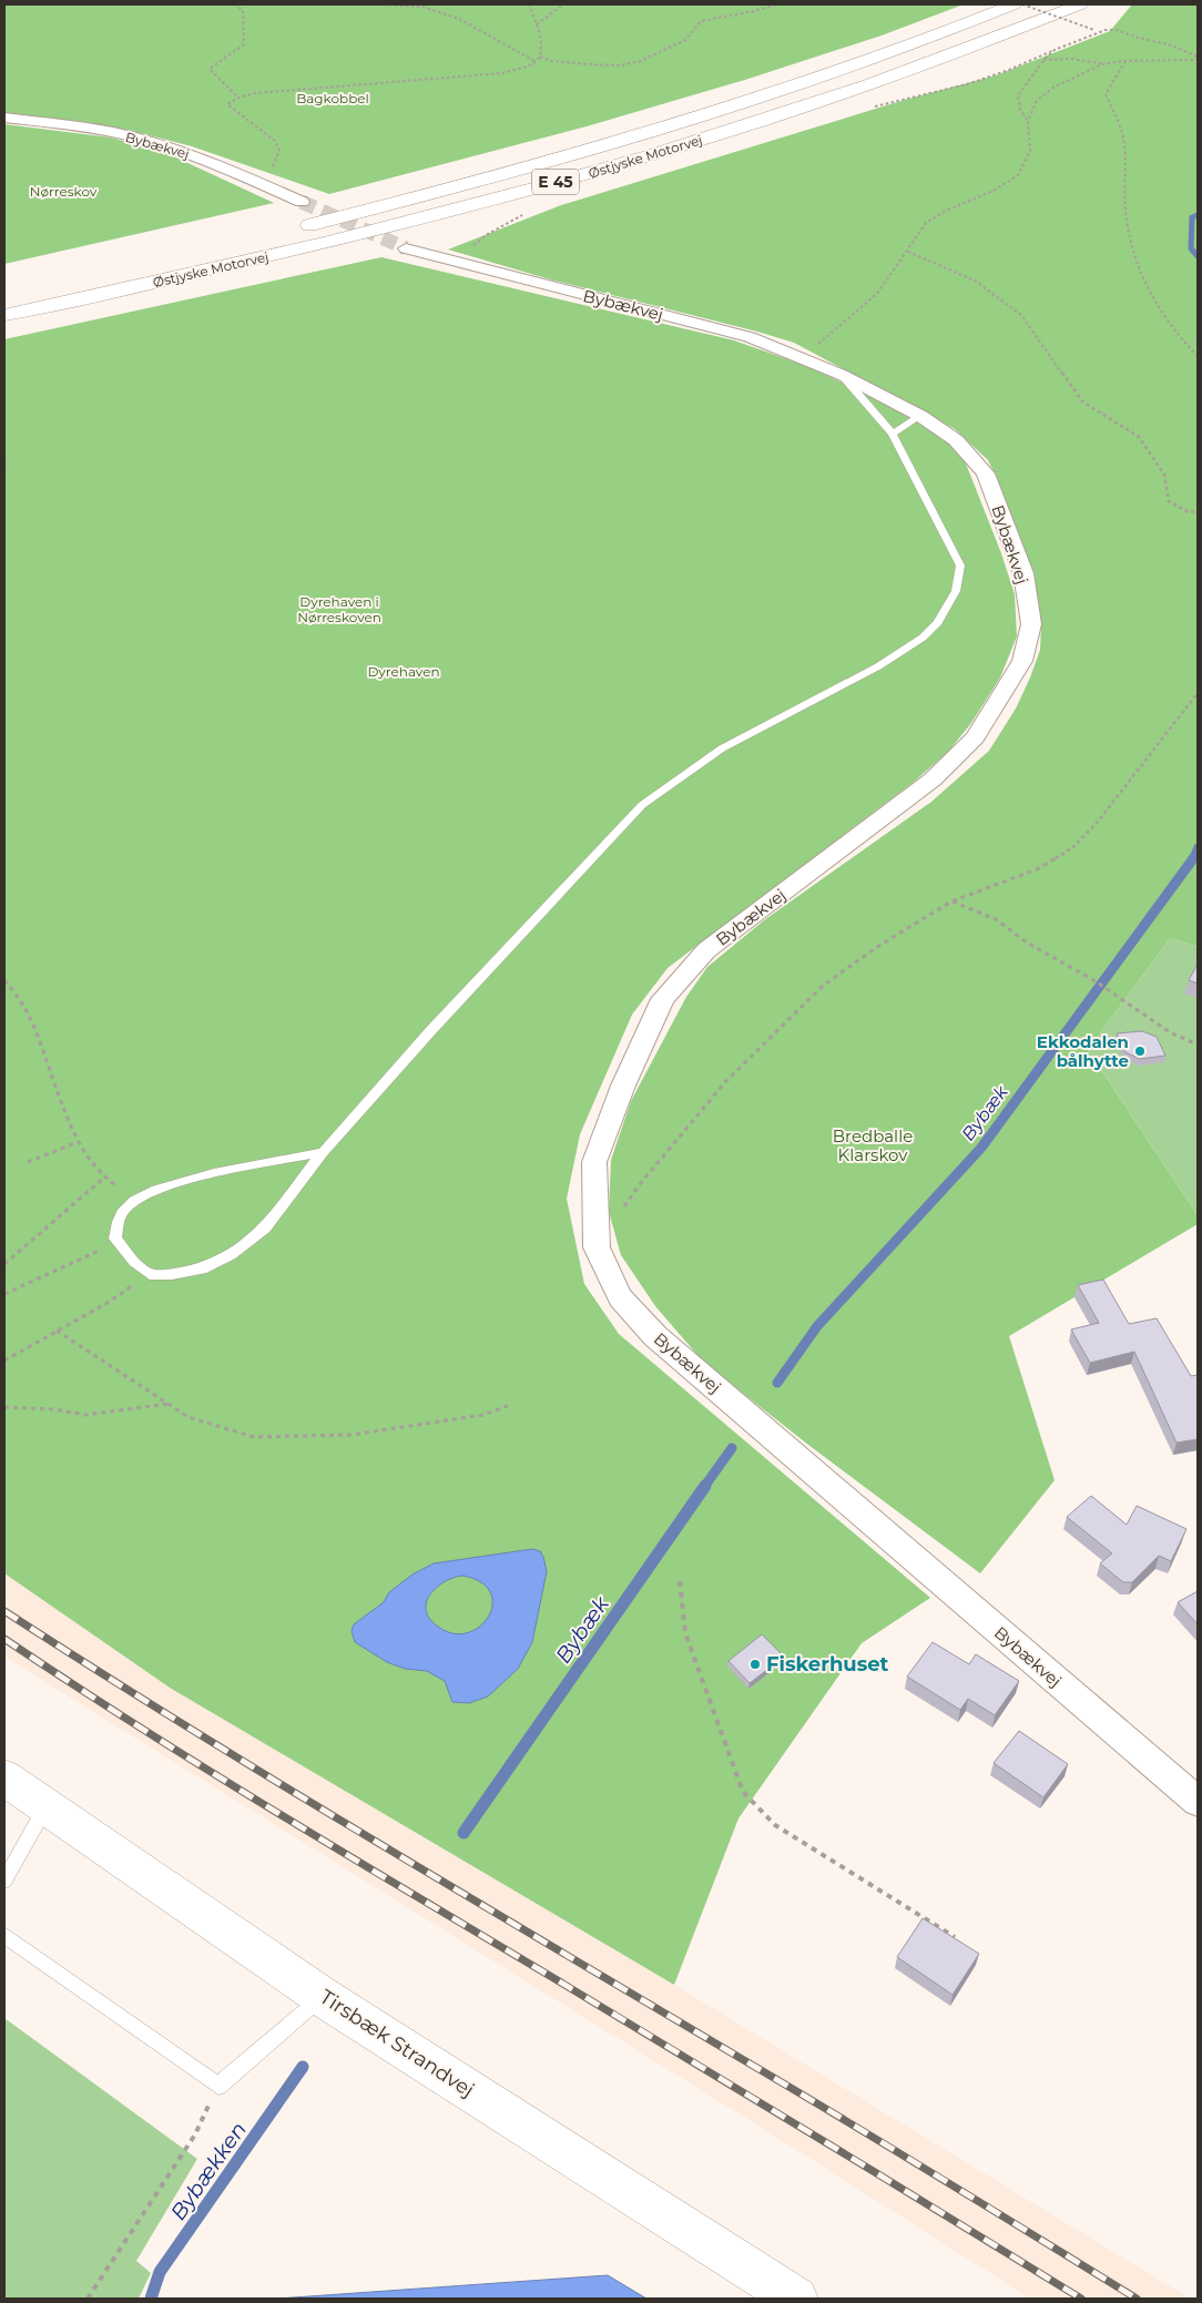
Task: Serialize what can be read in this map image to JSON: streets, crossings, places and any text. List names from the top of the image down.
{
  "streets": {
    "main road": ["Østjyske Motorvej", "E 45", "Tirsbæk Strandvej"],
    "street": ["Bybækvej"]
  },
  "water": ["Bybæk", "Bybækken"],
  "parks": [
    "Bagkobbel",
    "Nørreskov",
    "Dyrehaven i Nørreskoven",
    "Dyrehaven",
    "Bredballe Klarskov"
  ],
  "places": ["Ekkodalen bålhytte", "Fiskerhuset"]
}
